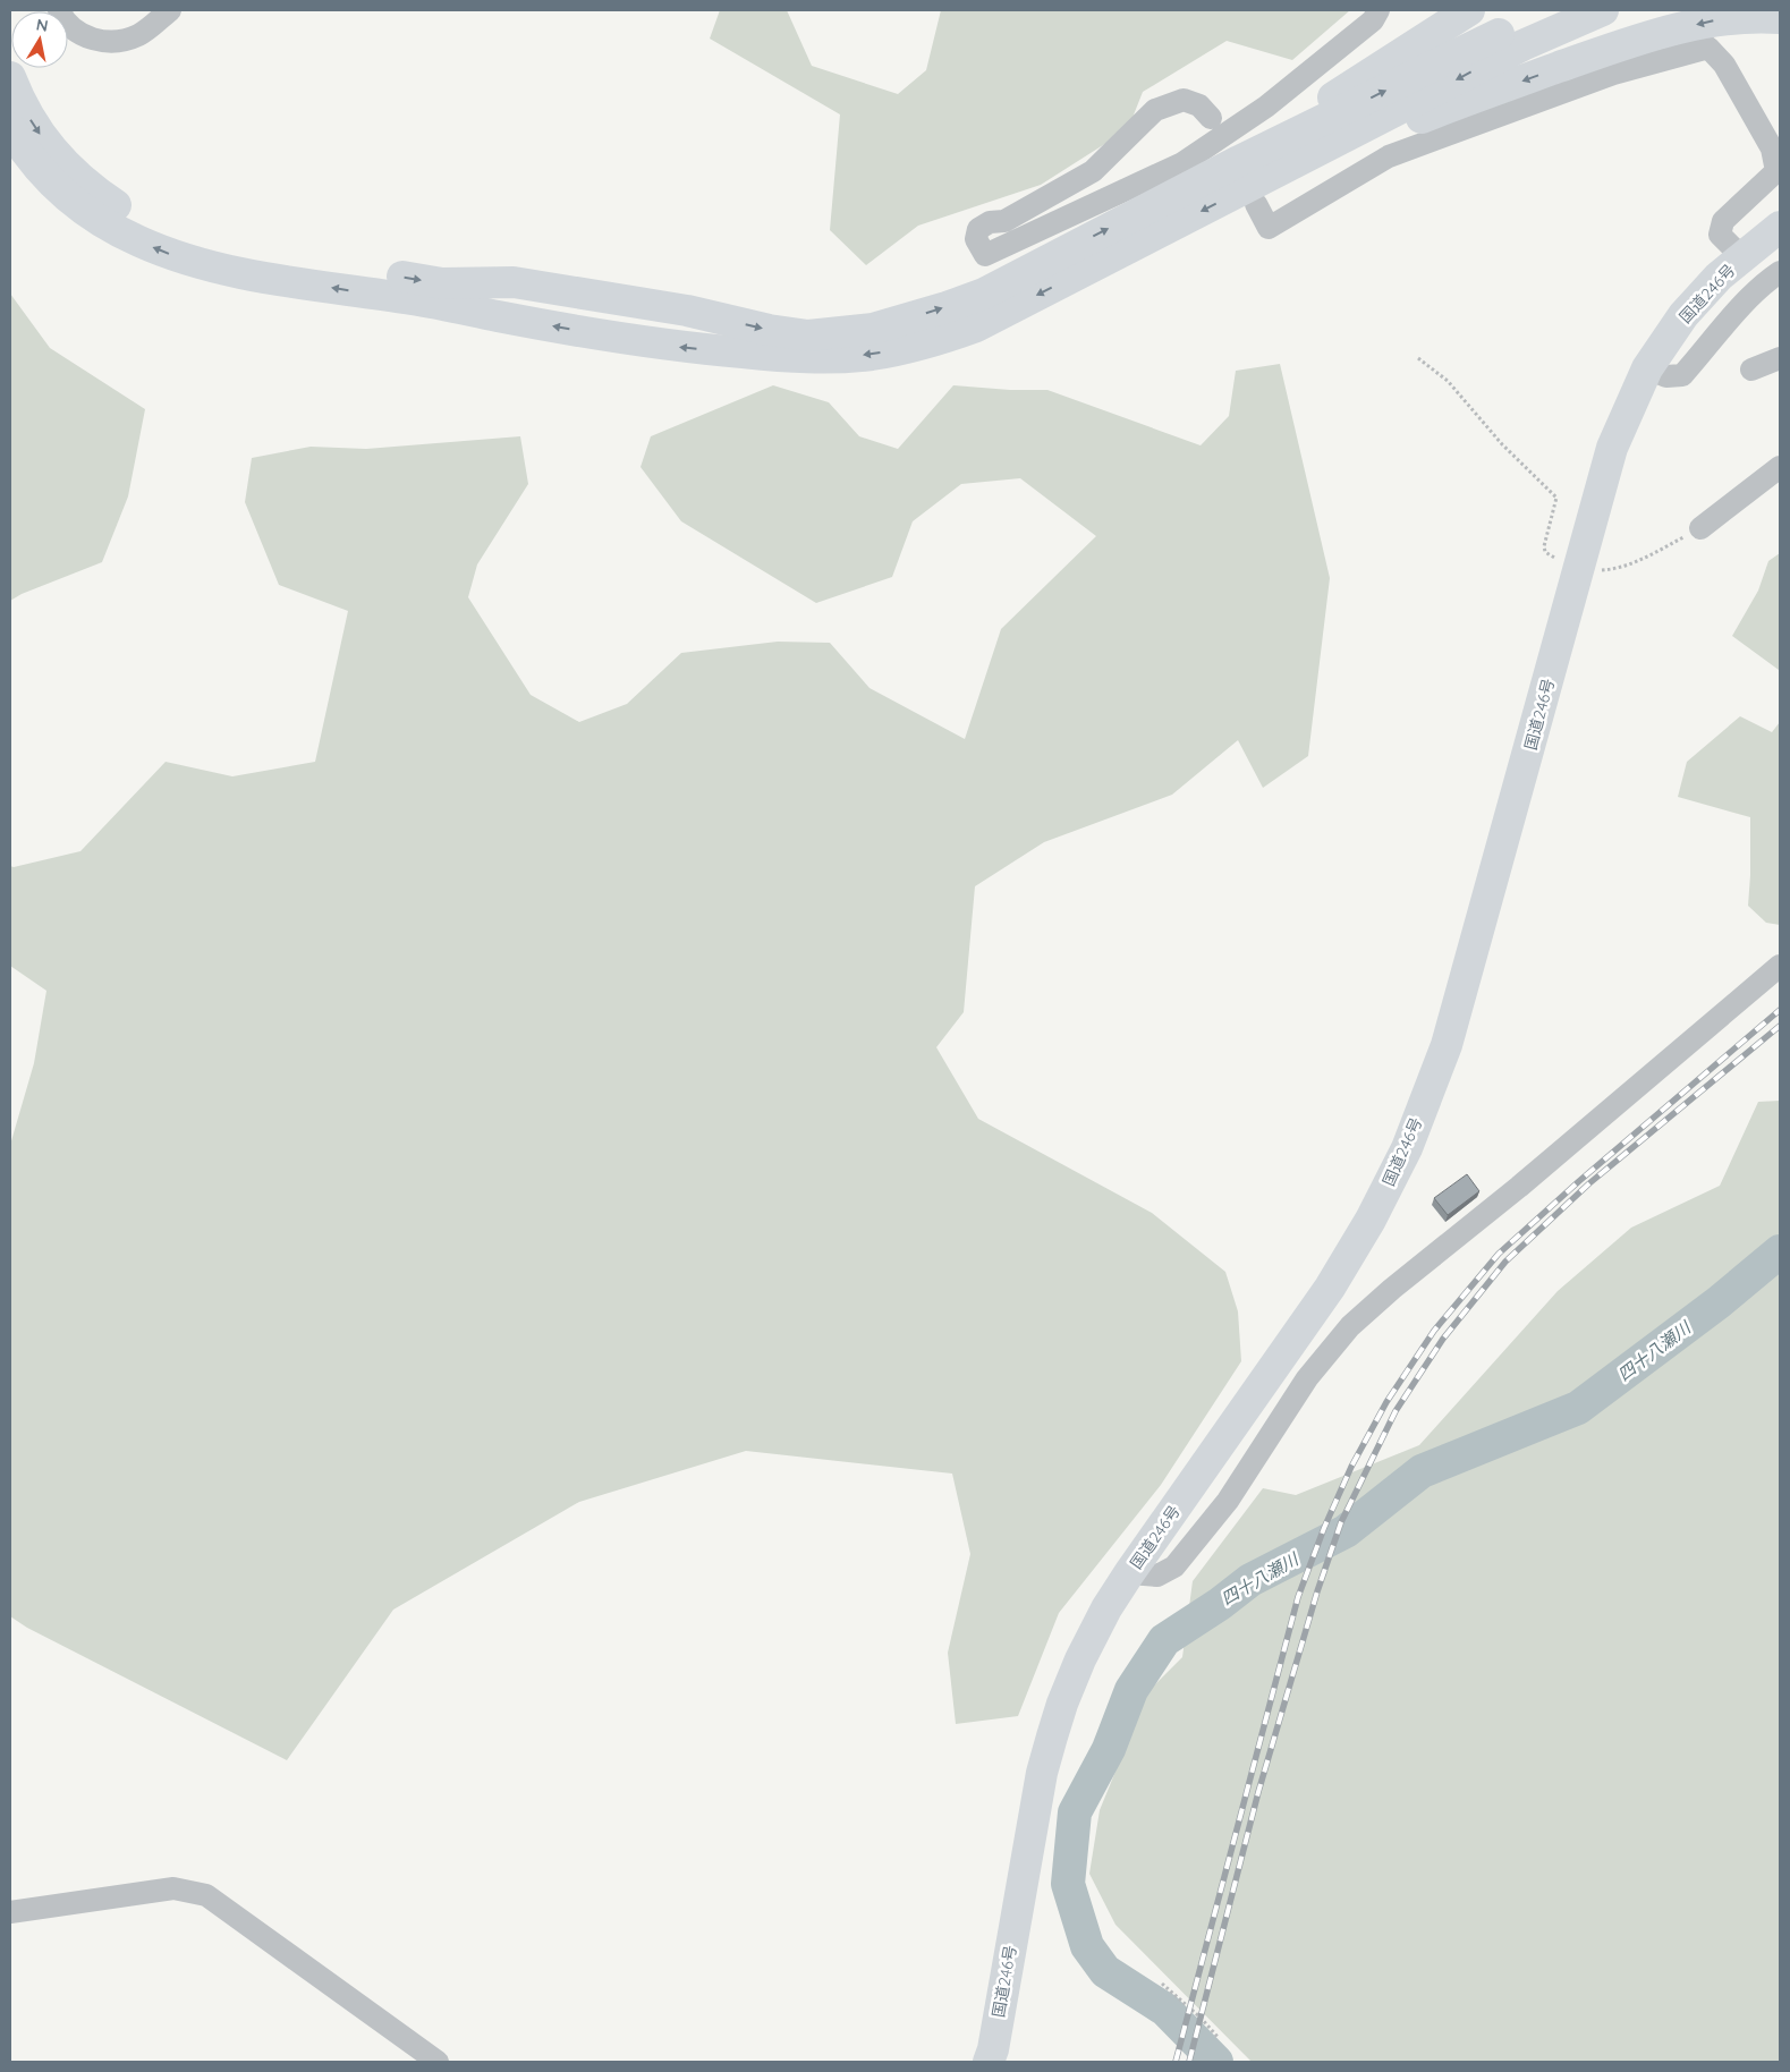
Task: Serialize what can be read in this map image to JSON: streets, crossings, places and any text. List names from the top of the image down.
{
  "streets": {
    "highway": ["国道246号"]
  },
  "water": ["四十八瀬川"],
  "north": "top"
}
